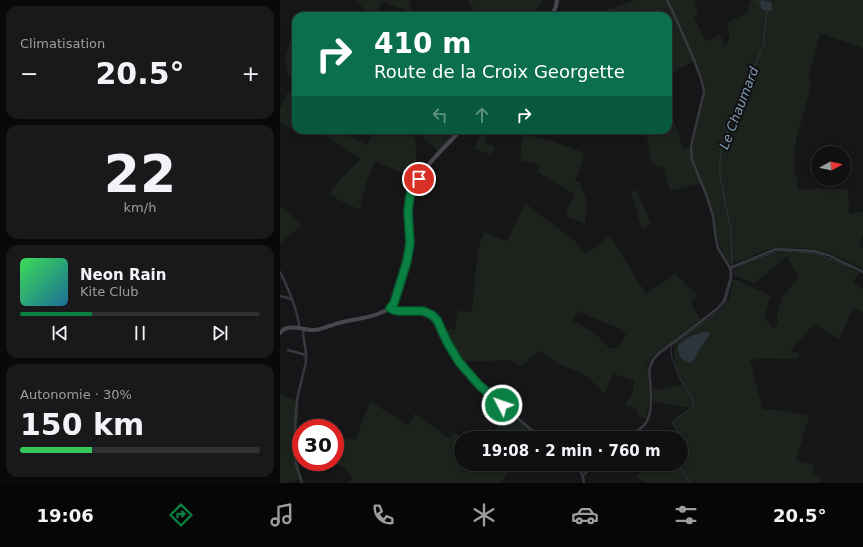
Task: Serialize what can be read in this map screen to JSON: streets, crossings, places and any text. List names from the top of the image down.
{
  "water": ["Le Chaumard"],
  "north": "right",
  "page": {
    "tile": [
      "Climatisation",
      ["22", "km/h"],
      ["Autonomie · 30%", "150 km"]
    ],
    "turn": ["410 m", "Route de la Croix Georgette"],
    "heat": ["−", "20.5°", "+"],
    "song": ["Neon Rain", "Kite Club"],
    "limit": "30",
    "trip": "19:08 · 2 min · 760 m",
    "tabs": ["19:06", "20.5°"]
  }
}
